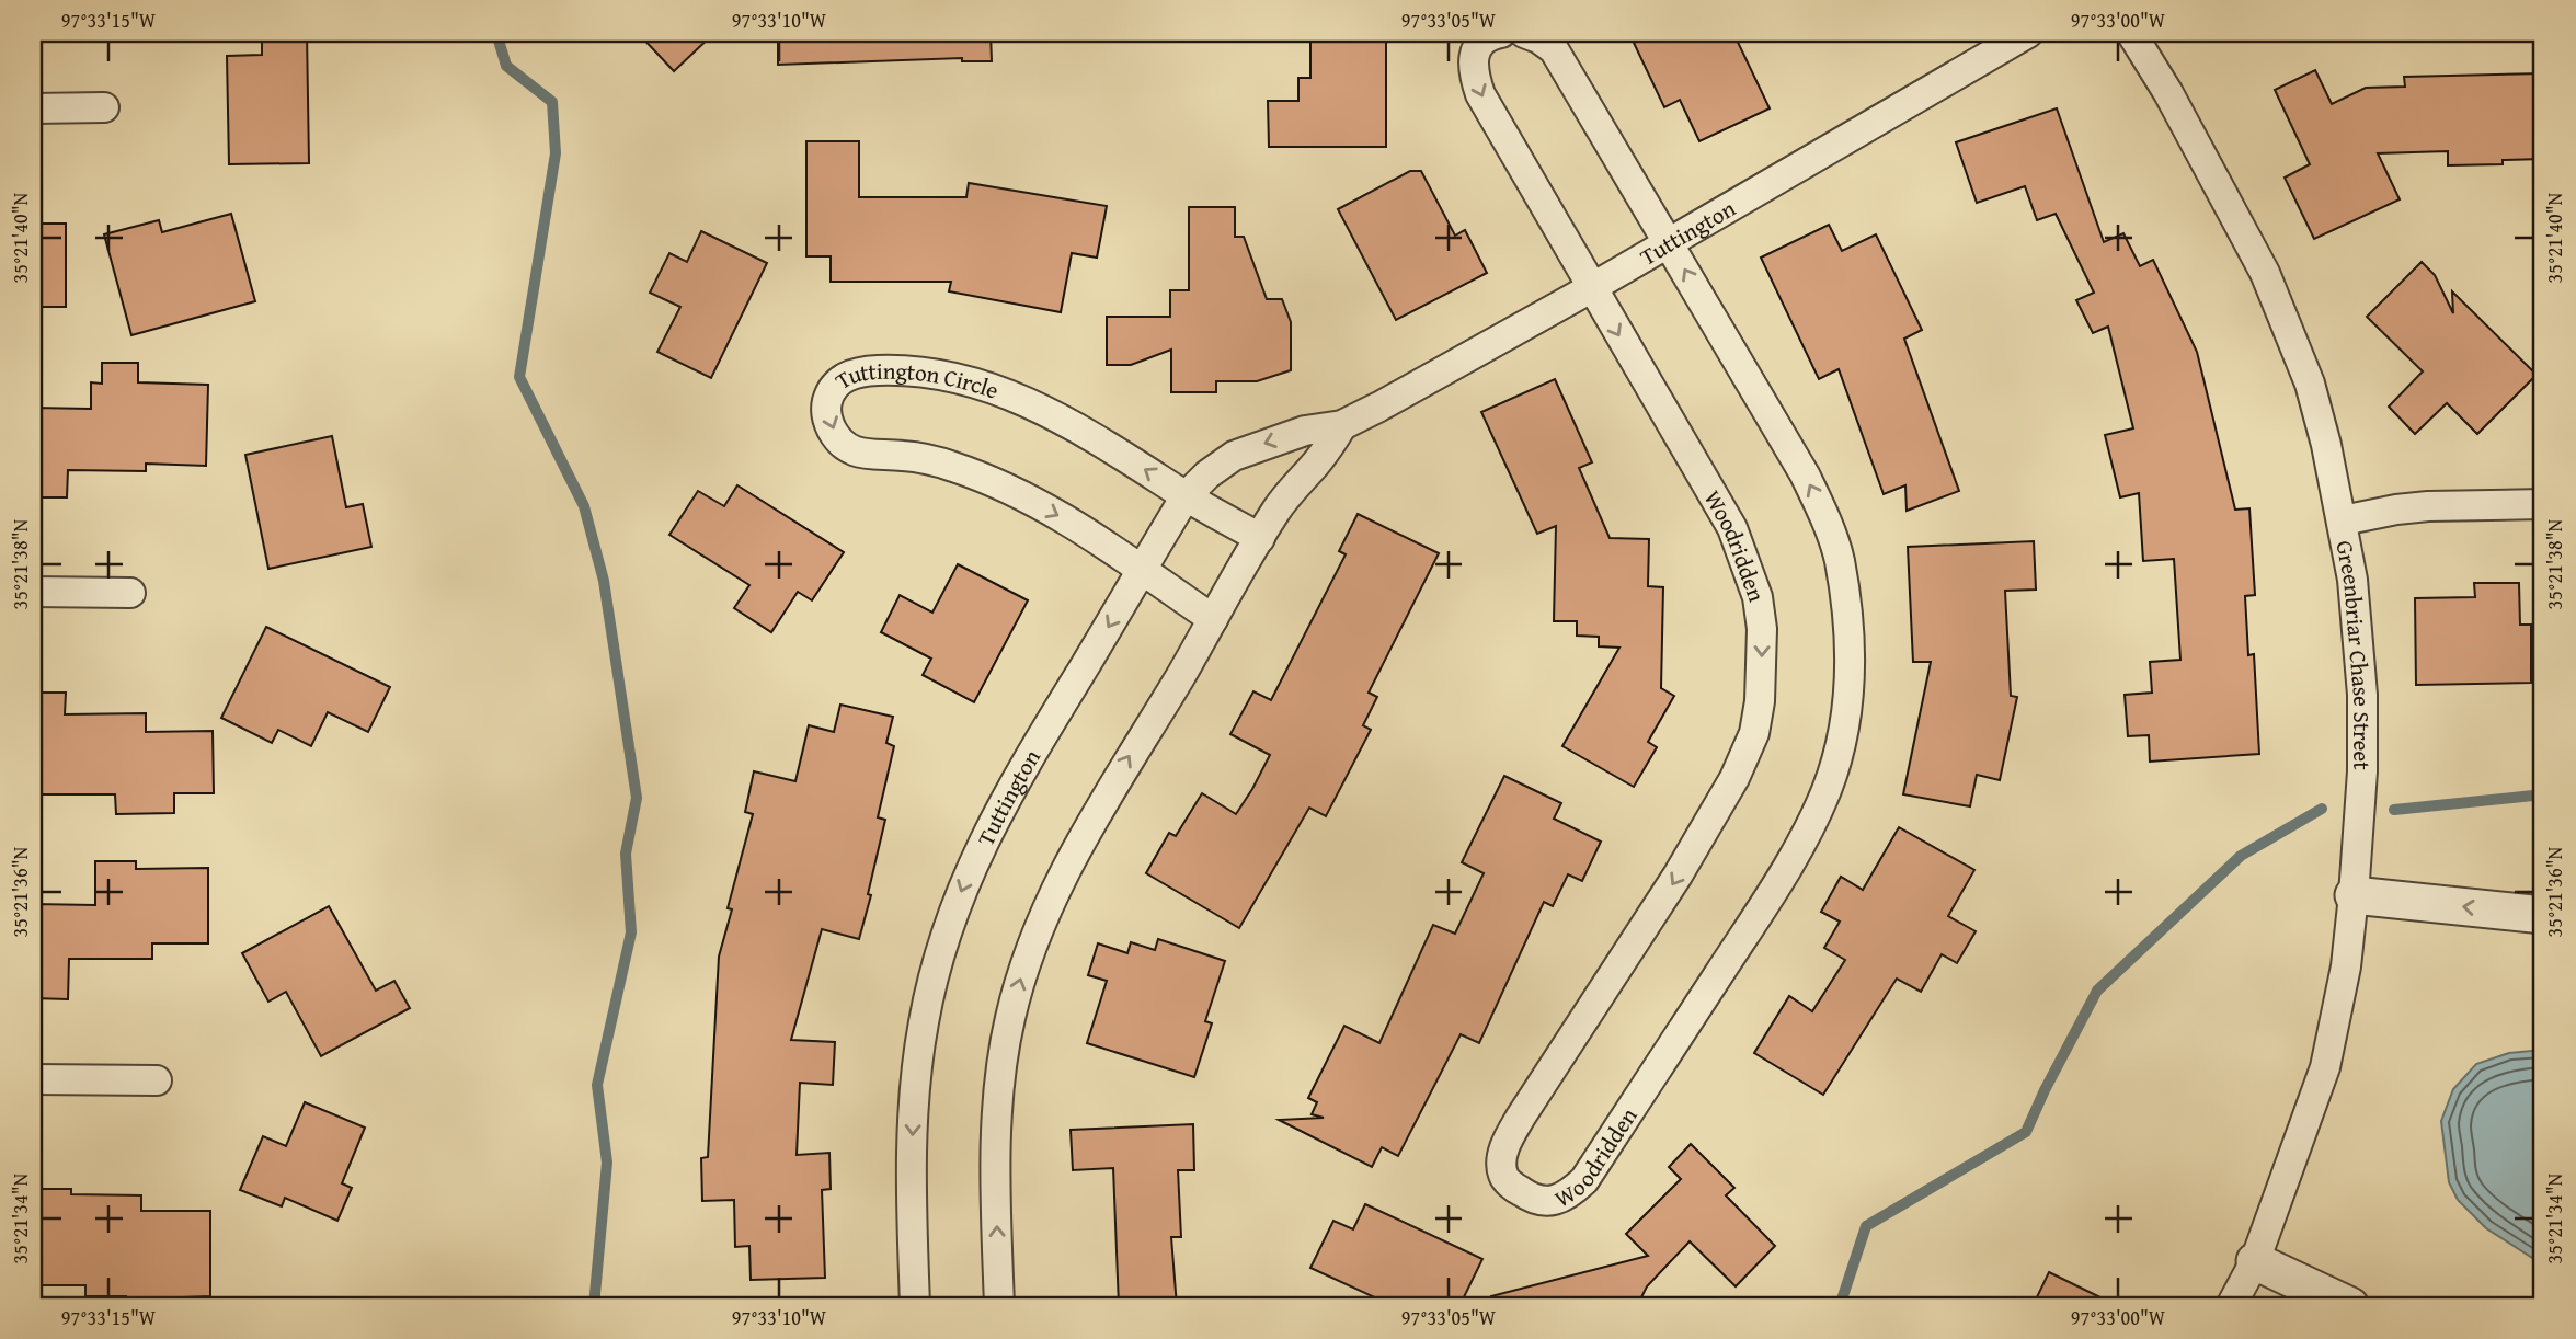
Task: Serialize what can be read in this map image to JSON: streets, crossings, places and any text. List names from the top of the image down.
{
  "streets": {
    "street": [
      "Tuttington",
      "Tuttington Circle",
      "Woodridden",
      "Greenbriar Chase Street"
    ]
  },
  "crossings": [
    ["Tuttington", "Tuttington Circle"],
    ["Tuttington", "Woodridden"]
  ],
  "coordinates": [
    "97°33'15\"W",
    "97°33'10\"W",
    "97°33'05\"W",
    "97°33'00\"W",
    "35°21'40\"N",
    "35°21'38\"N",
    "35°21'36\"N",
    "35°21'34\"N"
  ]
}
